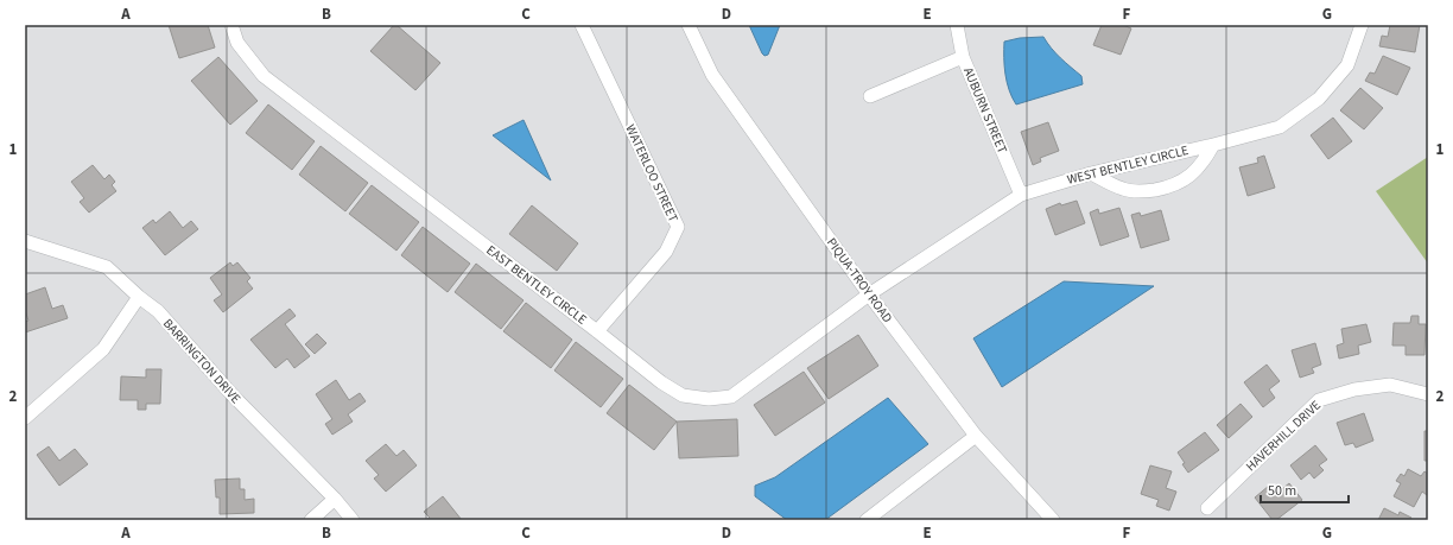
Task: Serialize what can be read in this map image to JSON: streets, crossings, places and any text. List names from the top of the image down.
{
  "streets": {
    "street": [
      "AUBURN STREET",
      "WEST BENTLEY CIRCLE",
      "WATERLOO STREET",
      "PIQUA-TROY ROAD",
      "EAST BENTLEY CIRCLE",
      "BARRINGTON DRIVE",
      "HAVERHILL DRIVE"
    ]
  },
  "crossings": [
    ["AUBURN STREET", "WEST BENTLEY CIRCLE"],
    ["WEST BENTLEY CIRCLE", "PIQUA-TROY ROAD"],
    ["WEST BENTLEY CIRCLE", "EAST BENTLEY CIRCLE"],
    ["WATERLOO STREET", "EAST BENTLEY CIRCLE"],
    ["PIQUA-TROY ROAD", "EAST BENTLEY CIRCLE"]
  ],
  "scale_bar": "50 m",
  "grid": {
    "columns": [
      "A",
      "B",
      "C",
      "D",
      "E",
      "F",
      "G"
    ],
    "rows": ["1", "2"]
  }
}
